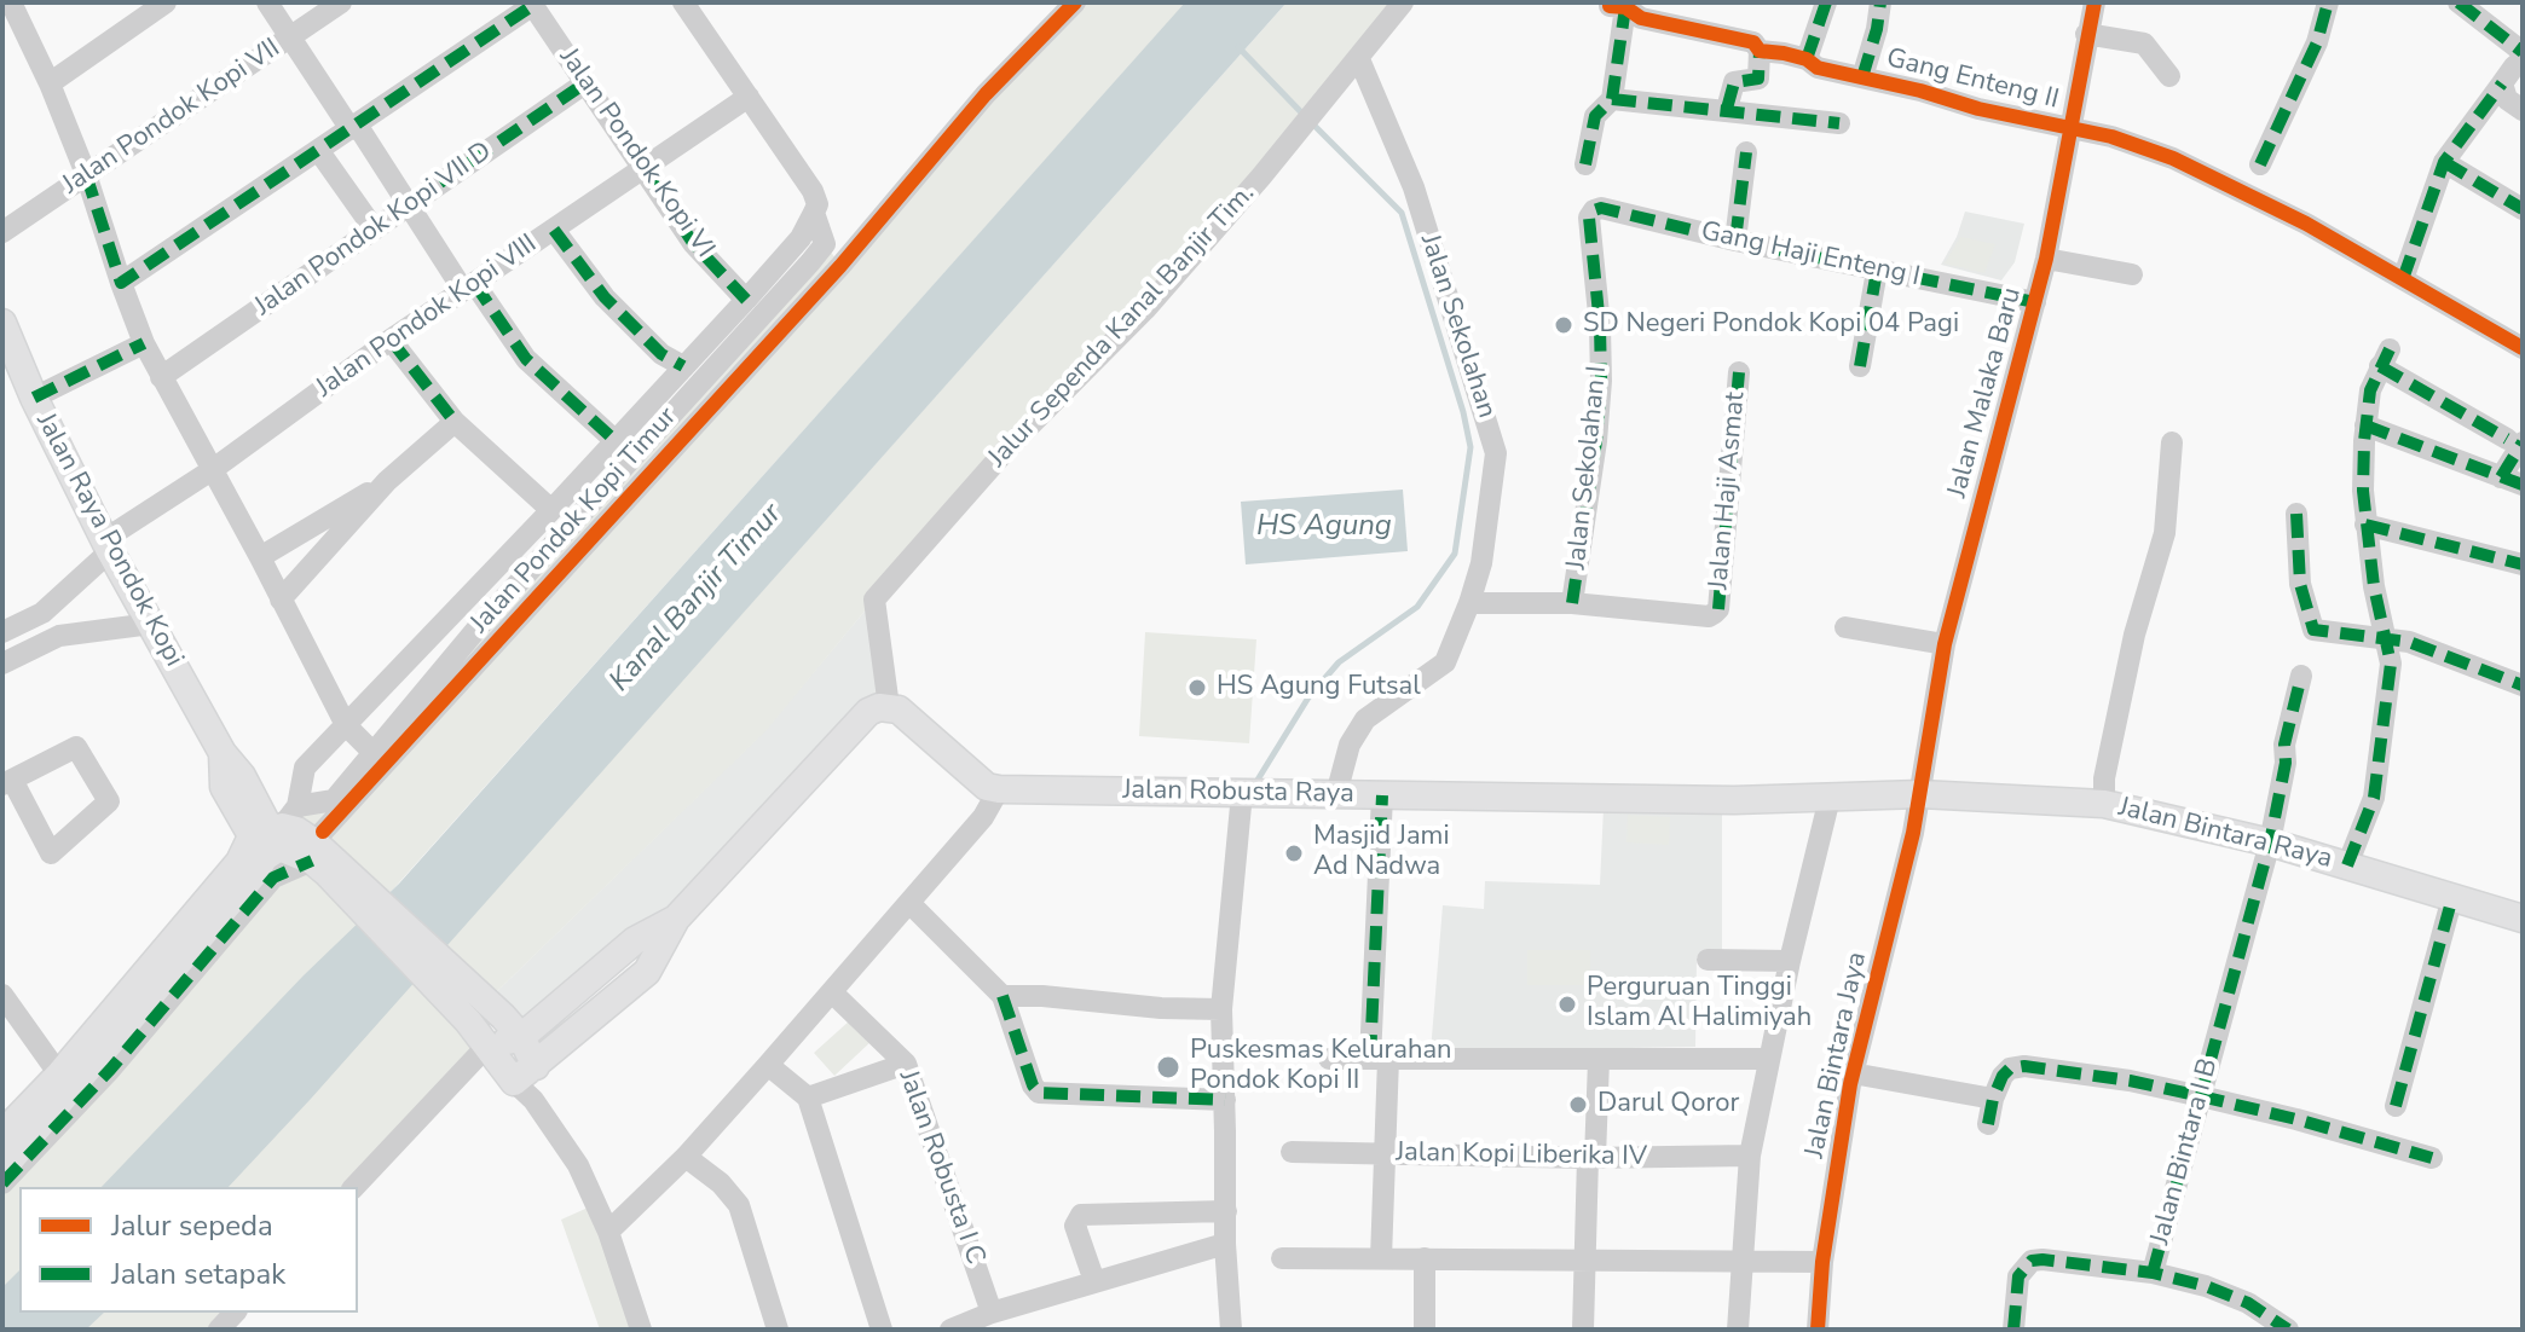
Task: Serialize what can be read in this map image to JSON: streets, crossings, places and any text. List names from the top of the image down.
{
  "streets": {
    "main road": ["Jalan Raya Pondok Kopi", "Jalan Robusta Raya", "Jalan Bintara Raya"],
    "street": [
      "Gang Enteng II",
      "Jalan Pondok Kopi VII",
      "Jalan Pondok Kopi VI",
      "Jalan Pondok Kopi VII D",
      "Gang Haji Enteng I",
      "Jalan Pondok Kopi VIII",
      "Jalur Sependa Kanal Banjir Tim.",
      "Jalan Sekolahan",
      "Jalan Malaka Baru",
      "Jalan Sekolahan I",
      "Jalan Haji Asmat",
      "Jalan Pondok Kopi Timur",
      "Jalan Bintara Jaya",
      "Jalan Bintara I B",
      "Jalan Kopi Liberika IV",
      "Jalan Robusta I C"
    ]
  },
  "crossings": [
    ["Gang Enteng II", "Jalan Malaka Baru"],
    ["Jalan Pondok Kopi VI", "Jalan Pondok Kopi VII D"],
    ["Jalan Pondok Kopi VI", "Jalan Pondok Kopi VIII"],
    ["Jalan Pondok Kopi VI", "Jalan Pondok Kopi Timur"],
    ["Gang Haji Enteng I", "Jalan Malaka Baru"],
    ["Gang Haji Enteng I", "Jalan Sekolahan I"],
    ["Jalan Pondok Kopi VIII", "Jalan Pondok Kopi Timur"],
    ["Jalan Pondok Kopi VIII", "Jalan Raya Pondok Kopi"],
    ["Jalur Sependa Kanal Banjir Tim.", "Jalan Sekolahan"],
    ["Jalan Sekolahan", "Jalan Robusta Raya"],
    ["Jalan Malaka Baru", "Jalan Robusta Raya"],
    ["Jalan Malaka Baru", "Jalan Bintara Raya"],
    ["Jalan Malaka Baru", "Jalan Bintara Jaya"],
    ["Jalan Sekolahan I", "Jalan Haji Asmat"],
    ["Jalan Pondok Kopi Timur", "Jalan Raya Pondok Kopi"],
    ["Jalan Robusta Raya", "Jalan Bintara Raya"],
    ["Jalan Robusta Raya", "Jalan Bintara Jaya"],
    ["Jalan Bintara Raya", "Jalan Bintara Jaya"],
    ["Jalan Bintara Raya", "Jalan Bintara I B"]
  ],
  "water": ["HS Agung", "Kanal Banjir Timur"],
  "places": [
    "SD Negeri Pondok Kopi 04 Pagi",
    "HS Agung Futsal",
    "Masjid Jami Ad Nadwa",
    "Perguruan Tinggi Islam Al Halimiyah",
    "Puskesmas Kelurahan Pondok Kopi II",
    "Darul Qoror"
  ],
  "legend": ["Jalur sepeda", "Jalan setapak"]
}
